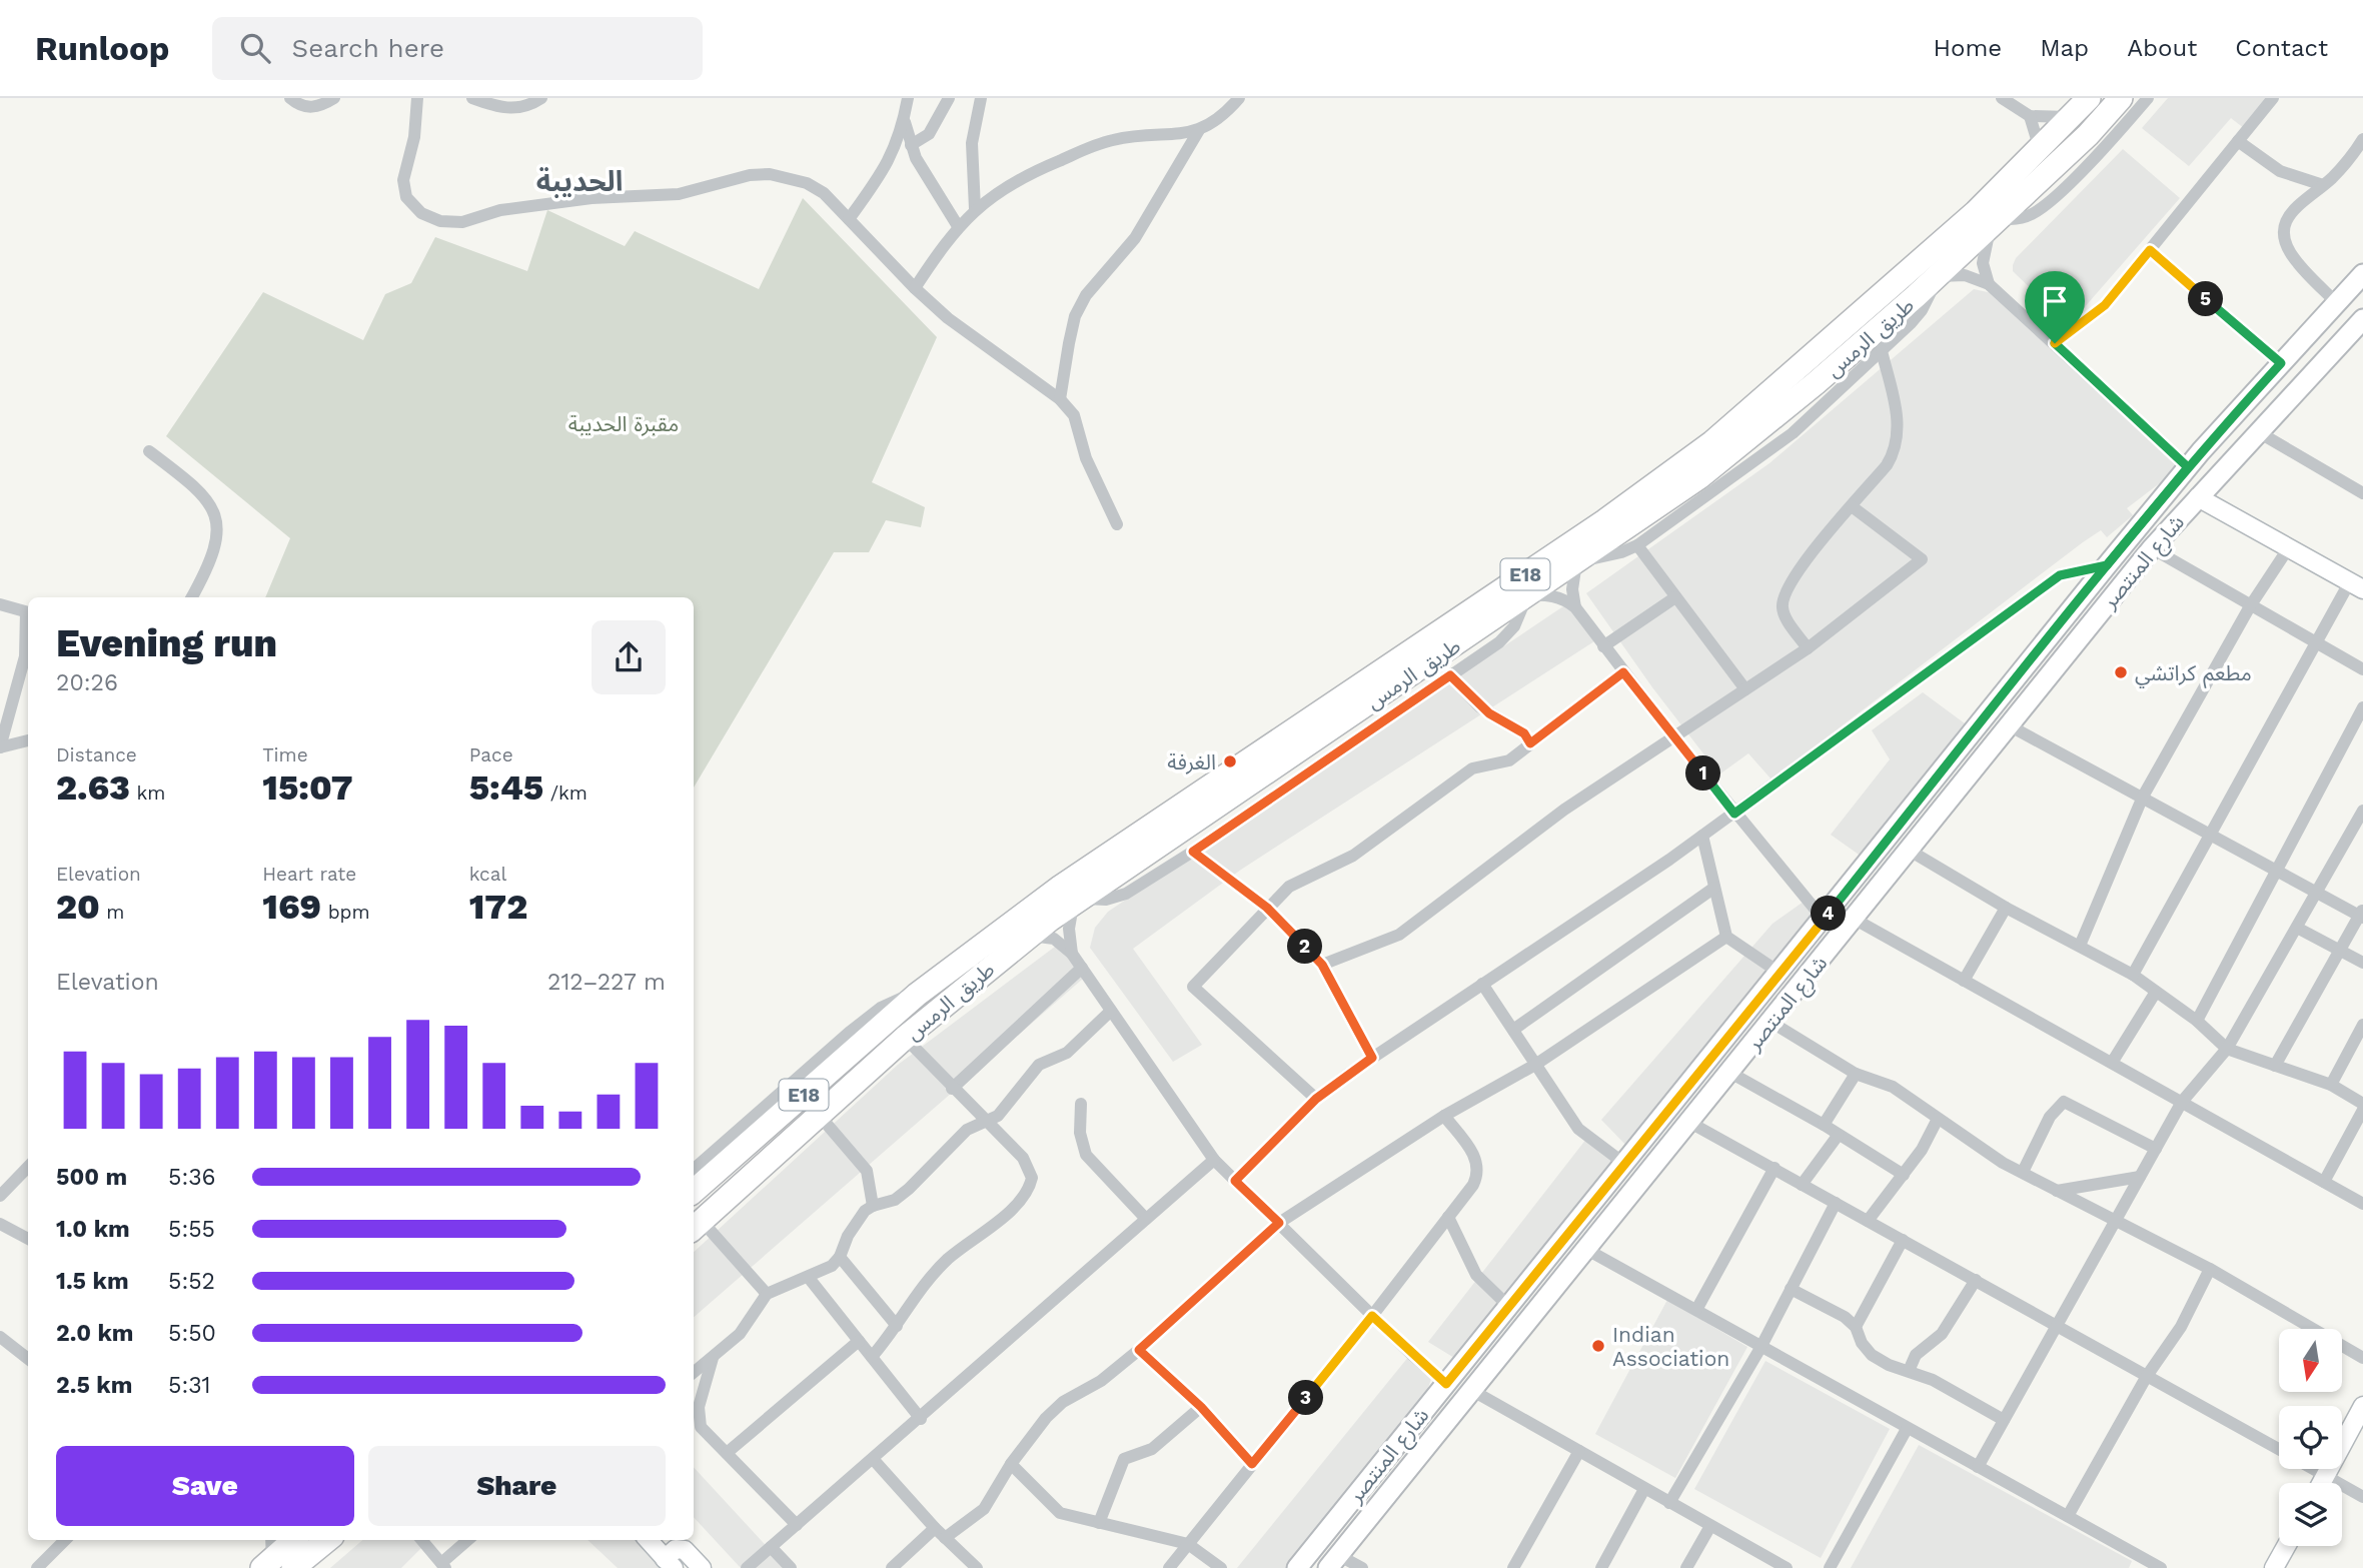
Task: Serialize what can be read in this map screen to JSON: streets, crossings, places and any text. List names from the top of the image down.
{
  "streets": {
    "highway": ["طريق الرمس", "E18"],
    "main road": ["شارع المنتصر"]
  },
  "districts": ["الحديبة"],
  "parks": ["مقبرة الحديبة"],
  "places": ["مطعم كراتشي", "الغرفة", "Indian Association"],
  "north": "bottom",
  "page": {
    "header": "Runloop",
    "search": "Search here",
    "nav": [
      "Home",
      "Map",
      "About",
      "Contact"
    ],
    "pins": [
      "5",
      "1",
      "4",
      "2",
      "3"
    ],
    "heading": ["Evening run", "20:26"],
    "stats": [
      ["Distance", "2.63 km"],
      ["Time", "15:07"],
      ["Pace", "5:45 /km"],
      ["Elevation", "20 m"],
      ["Heart rate", "169 bpm"],
      ["kcal", "172"]
    ],
    "chart": ["Elevation", "212–227 m"],
    "list": [
      {
        "name": "500 m",
        "note": "5:36"
      },
      {
        "name": "1.0 km",
        "note": "5:55"
      },
      {
        "name": "1.5 km",
        "note": "5:52"
      },
      {
        "name": "2.0 km",
        "note": "5:50"
      },
      {
        "name": "2.5 km",
        "note": "5:31"
      }
    ],
    "buttons": ["Save", "Share"]
  }
}
